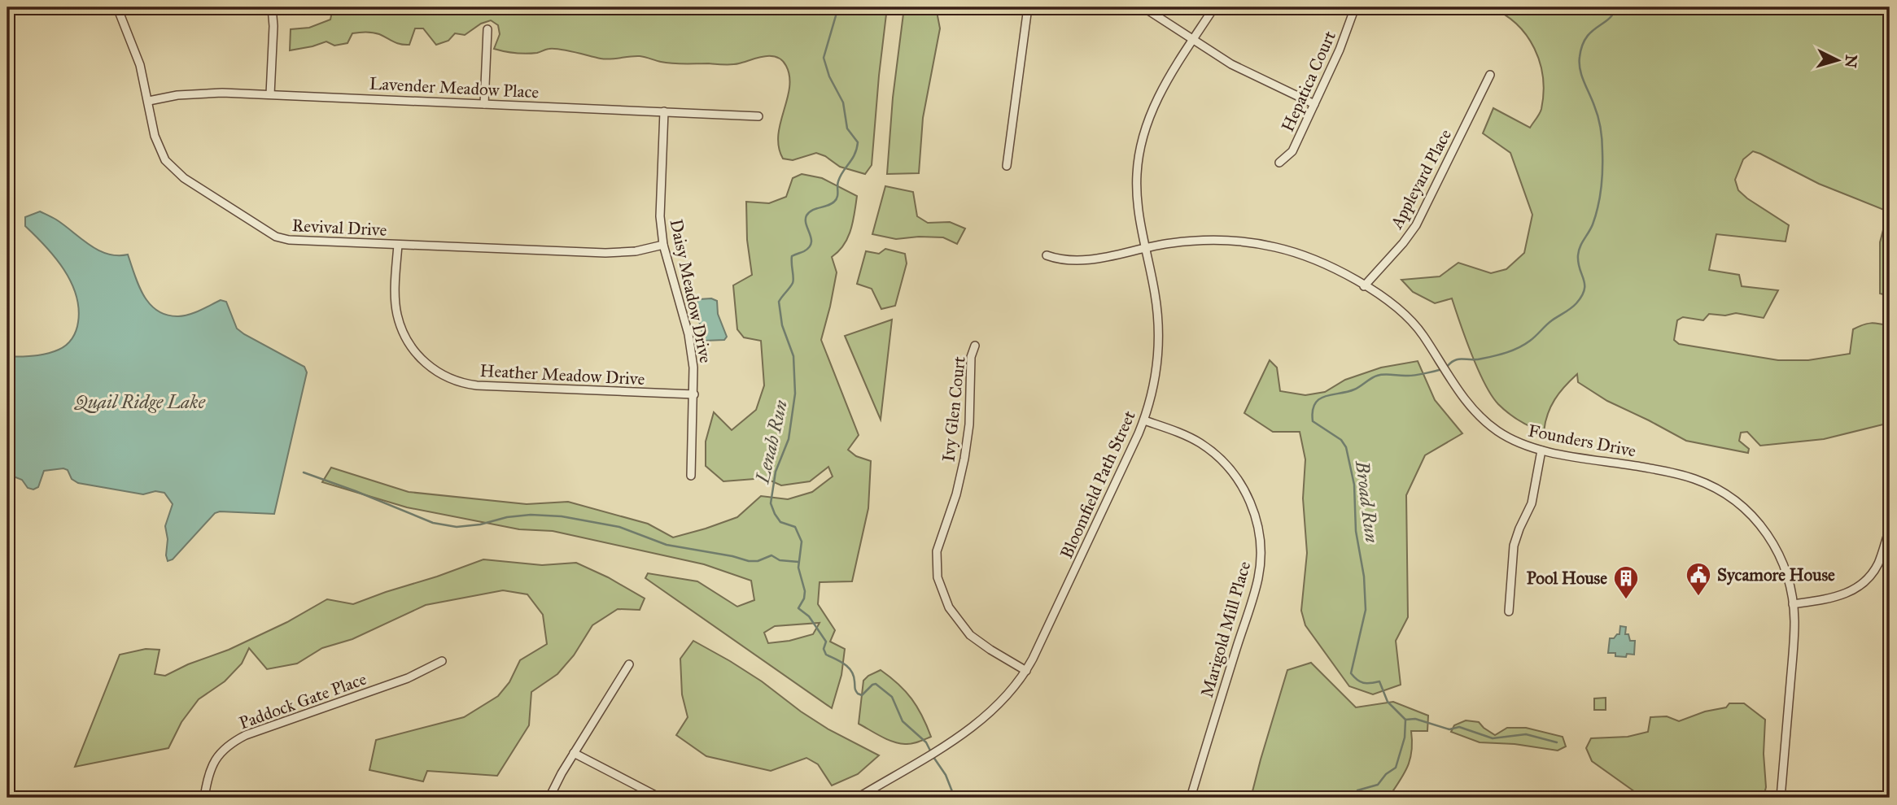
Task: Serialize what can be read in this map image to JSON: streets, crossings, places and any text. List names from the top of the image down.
{
  "streets": {
    "street": [
      "Hepatica Court",
      "Lavender Meadow Place",
      "Appleyard Place",
      "Revival Drive",
      "Daisy Meadow Drive",
      "Heather Meadow Drive",
      "Ivy Glen Court",
      "Founders Drive",
      "Bloomfield Path Street",
      "Marigold Mill Place",
      "Paddock Gate Place"
    ]
  },
  "crossings": [
    ["Lavender Meadow Place", "Revival Drive"],
    ["Lavender Meadow Place", "Daisy Meadow Drive"],
    ["Appleyard Place", "Founders Drive"],
    ["Revival Drive", "Daisy Meadow Drive"],
    ["Revival Drive", "Heather Meadow Drive"],
    ["Daisy Meadow Drive", "Heather Meadow Drive"],
    ["Ivy Glen Court", "Bloomfield Path Street"],
    ["Founders Drive", "Bloomfield Path Street"],
    ["Bloomfield Path Street", "Marigold Mill Place"]
  ],
  "water": ["Quail Ridge Lake", "Lenah Run", "Broad Run"],
  "places": {
    "public building": ["Sycamore House"],
    "building": ["Pool House"]
  },
  "north": "right"
}
